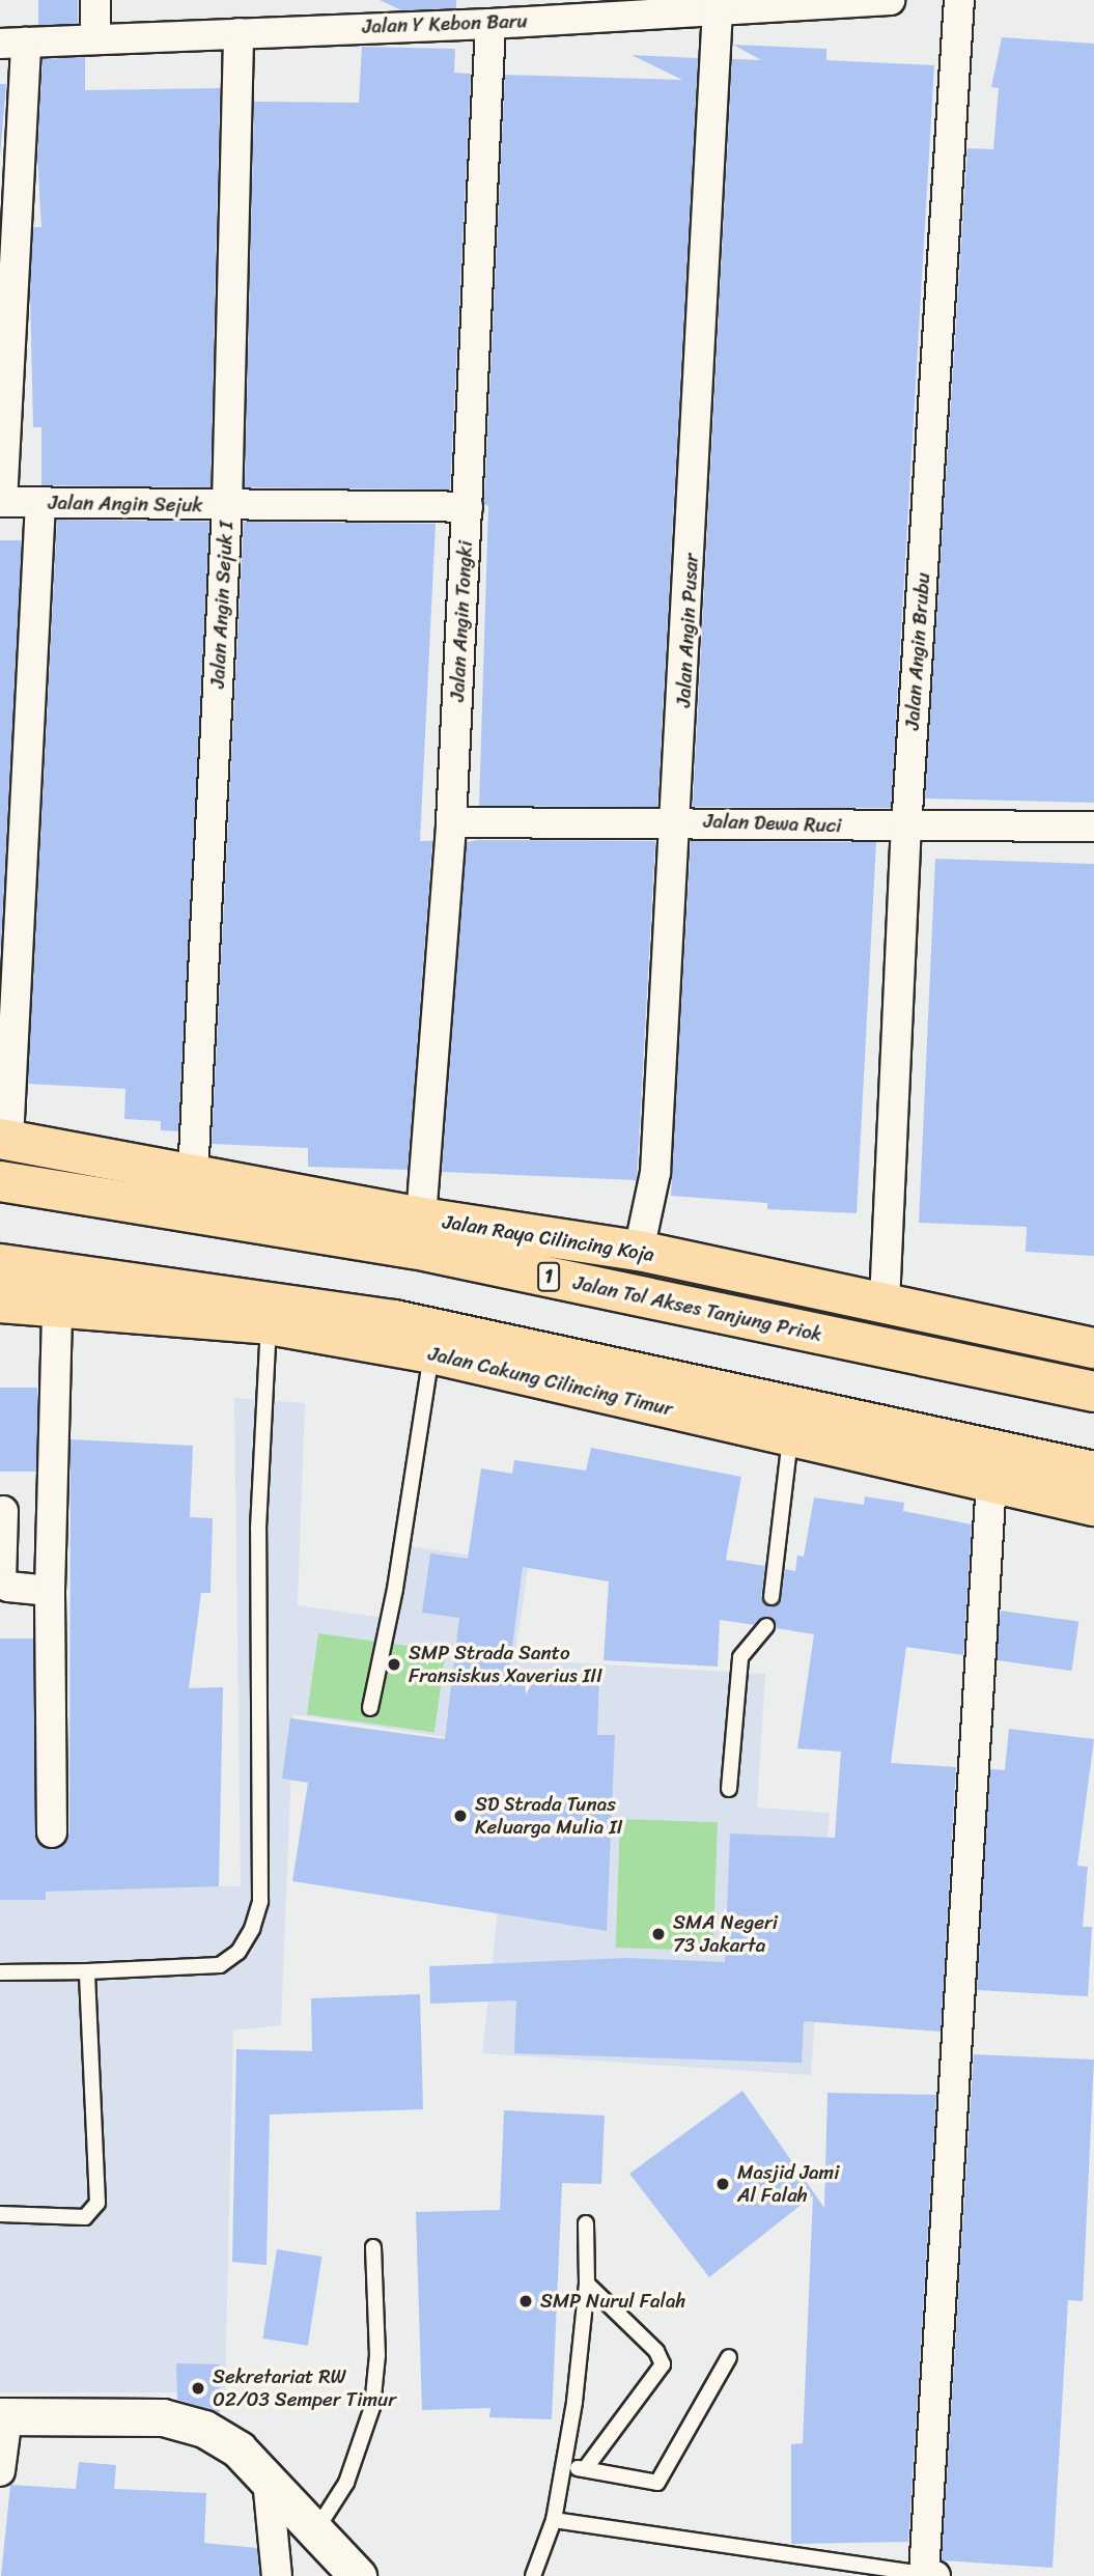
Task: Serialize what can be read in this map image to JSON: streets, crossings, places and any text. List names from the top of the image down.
{
  "streets": {
    "highway": [
      "Jalan Raya Cilincing Koja",
      "1",
      "Jalan Tol Akses Tanjung Priok",
      "Jalan Cakung Cilincing Timur"
    ],
    "street": [
      "Jalan Y Kebon Baru",
      "Jalan Angin Sejuk",
      "Jalan Angin Sejuk I",
      "Jalan Angin Tongki",
      "Jalan Angin Pusar",
      "Jalan Angin Brubu",
      "Jalan Dewa Ruci"
    ]
  },
  "crossings": [
    ["Jalan Y Kebon Baru", "Jalan Angin Sejuk I"],
    ["Jalan Y Kebon Baru", "Jalan Angin Tongki"],
    ["Jalan Y Kebon Baru", "Jalan Angin Pusar"],
    ["Jalan Angin Sejuk", "Jalan Angin Sejuk I"],
    ["Jalan Angin Sejuk", "Jalan Angin Tongki"],
    ["Jalan Angin Sejuk I", "Jalan Raya Cilincing Koja"],
    ["Jalan Angin Tongki", "Jalan Dewa Ruci"],
    ["Jalan Angin Tongki", "Jalan Raya Cilincing Koja"],
    ["Jalan Angin Pusar", "Jalan Dewa Ruci"],
    ["Jalan Angin Pusar", "Jalan Raya Cilincing Koja"],
    ["Jalan Angin Brubu", "Jalan Dewa Ruci"],
    ["Jalan Angin Brubu", "Jalan Raya Cilincing Koja"]
  ],
  "places": [
    "SMP Strada Santo Fransiskus Xaverius III",
    "SD Strada Tunas Keluarga Mulia II",
    "SMA Negeri 73 Jakarta",
    "Masjid Jami Al Falah",
    "SMP Nurul Falah",
    "Sekretariat RW 02/03 Semper Timur"
  ]
}
